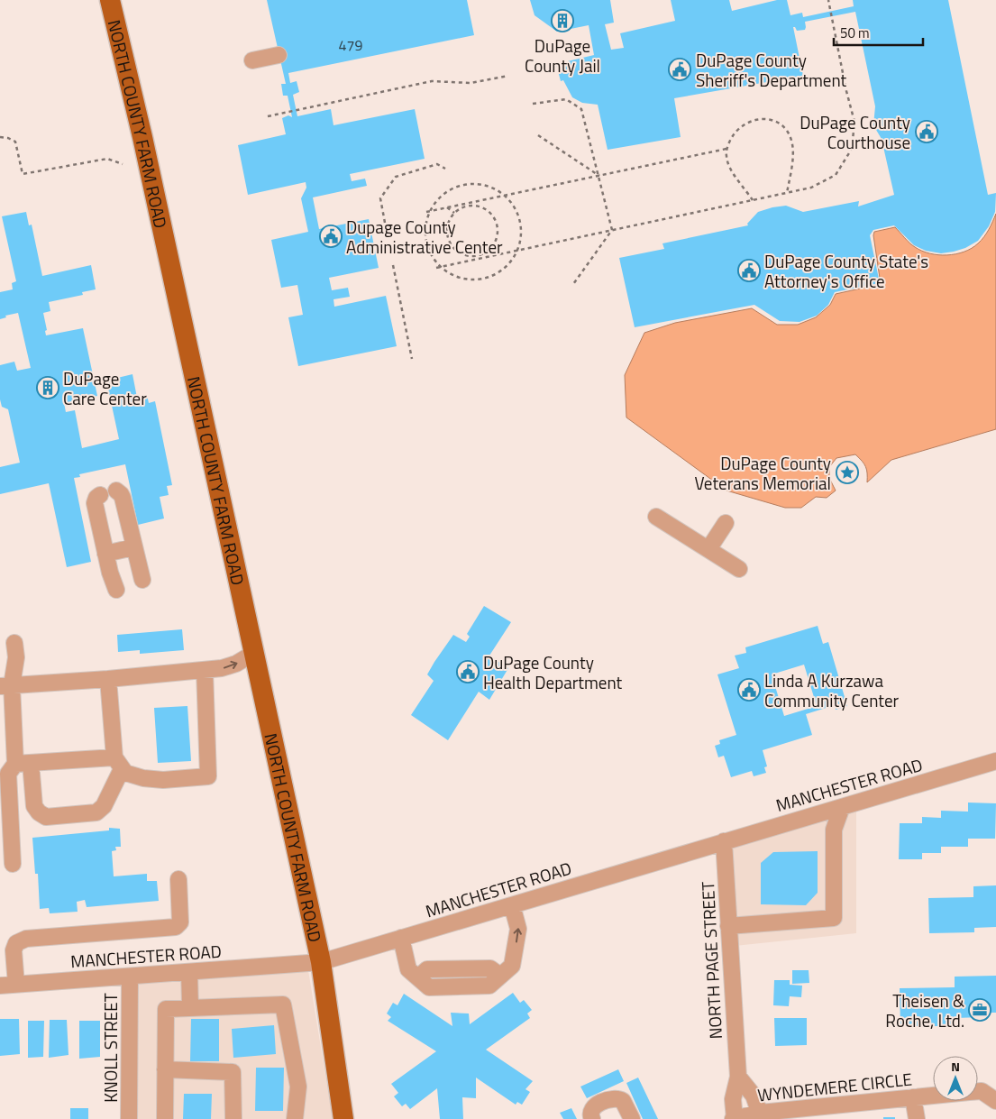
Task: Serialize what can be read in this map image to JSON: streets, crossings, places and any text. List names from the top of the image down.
{
  "streets": {
    "main road": ["NORTH COUNTY FARM ROAD"],
    "street": [
      "MANCHESTER ROAD",
      "NORTH PAGE STREET",
      "KNOLL STREET",
      "WYNDEMERE CIRCLE"
    ]
  },
  "crossings": [
    ["NORTH COUNTY FARM ROAD", "MANCHESTER ROAD"],
    ["MANCHESTER ROAD", "NORTH PAGE STREET"],
    ["MANCHESTER ROAD", "KNOLL STREET"],
    ["NORTH PAGE STREET", "WYNDEMERE CIRCLE"]
  ],
  "places": {
    "building": ["DuPage County Jail", "DuPage Care Center"],
    "public building": [
      "DuPage County Sheriff's Department",
      "DuPage County Courthouse",
      "Dupage County Administrative Center",
      "DuPage County State's Attorney's Office",
      "DuPage County Health Department",
      "Linda A Kurzawa Community Center"
    ],
    "place": ["DuPage County Veterans Memorial"],
    "office": ["Theisen & Roche, Ltd."]
  },
  "house_numbers": ["479"],
  "scale_bar": "50 m",
  "north": "top"
}
